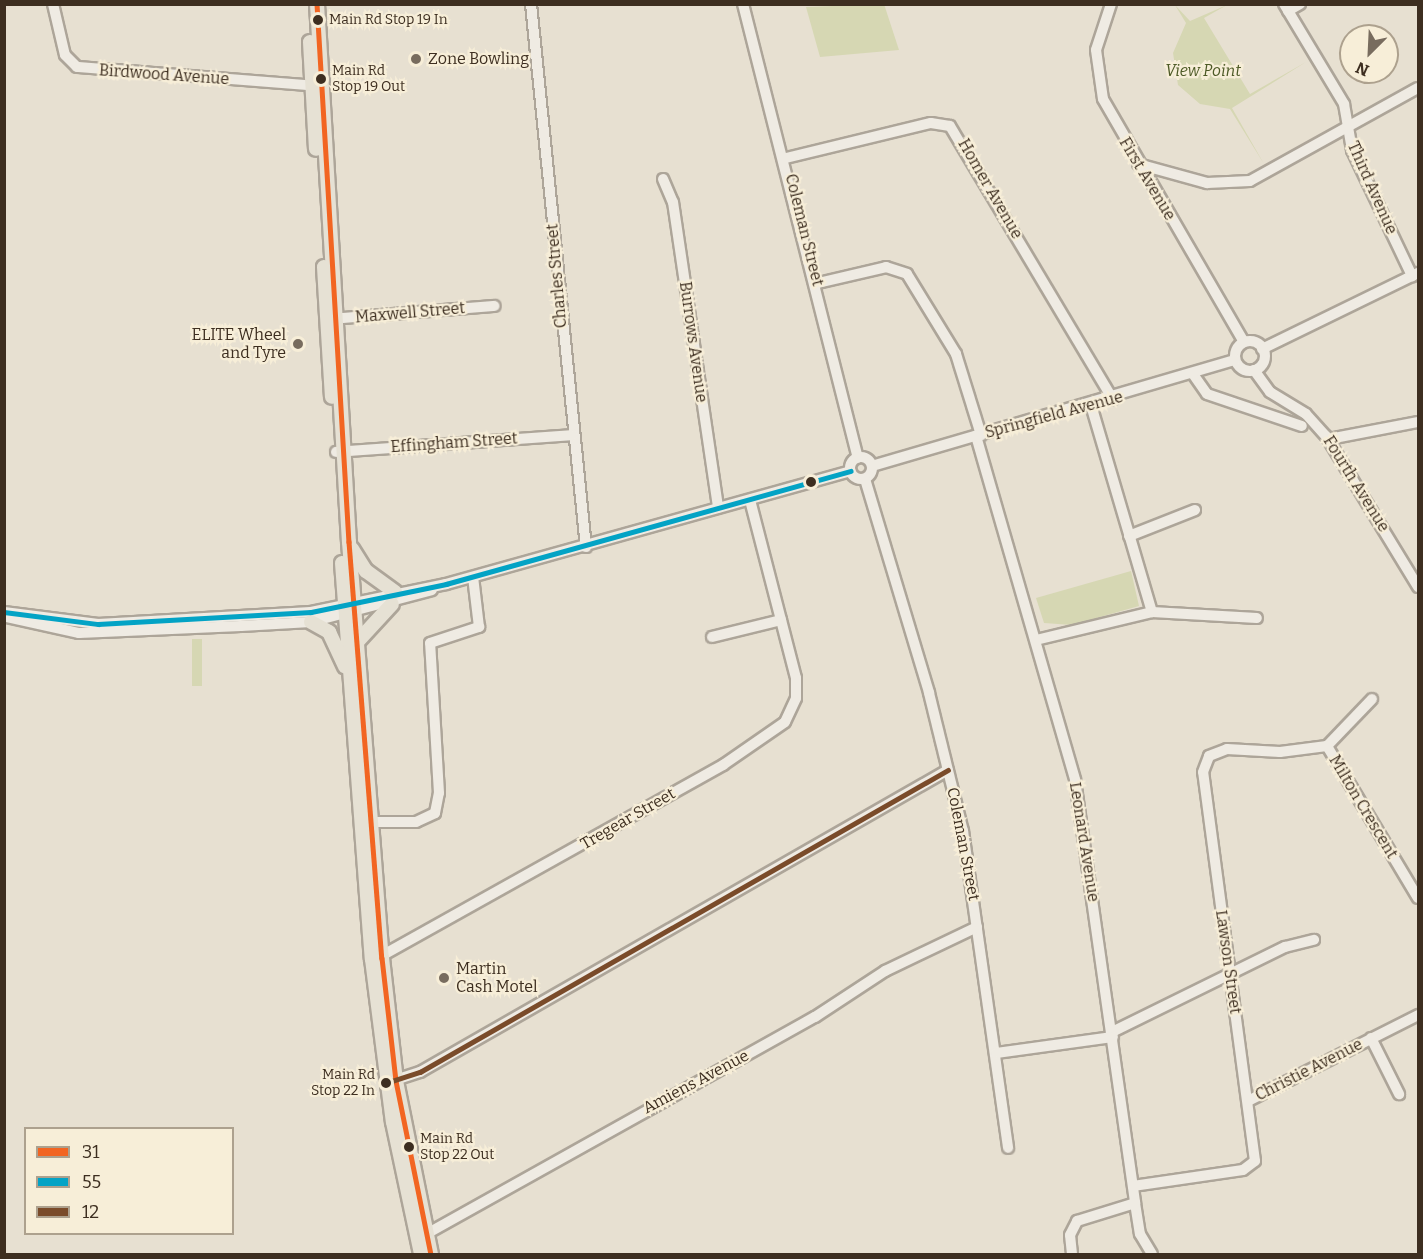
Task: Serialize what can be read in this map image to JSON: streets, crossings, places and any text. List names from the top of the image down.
{
  "streets": {
    "street": [
      "Birdwood Avenue",
      "First Avenue",
      "Third Avenue",
      "Homer Avenue",
      "Coleman Street",
      "Charles Street",
      "Maxwell Street",
      "Burrows Avenue",
      "Springfield Avenue",
      "Effingham Street",
      "Fourth Avenue",
      "Milton Crescent",
      "Tregear Street",
      "Leonard Avenue",
      "Lawson Street",
      "Christie Avenue",
      "Amiens Avenue"
    ]
  },
  "crossings": [
    ["First Avenue", "Springfield Avenue"],
    ["First Avenue", "Fourth Avenue"],
    ["Homer Avenue", "Coleman Street"],
    ["Homer Avenue", "Springfield Avenue"],
    ["Coleman Street", "Leonard Avenue"],
    ["Coleman Street", "Amiens Avenue"],
    ["Charles Street", "Effingham Street"],
    ["Springfield Avenue", "Fourth Avenue"],
    ["Springfield Avenue", "Leonard Avenue"],
    ["Milton Crescent", "Lawson Street"],
    ["Leonard Avenue", "Lawson Street"],
    ["Lawson Street", "Christie Avenue"]
  ],
  "parks": ["View Point"],
  "places": [
    "Main Rd Stop 19 In",
    "Zone Bowling",
    "Main Rd Stop 19 Out",
    "ELITE Wheel and Tyre",
    "Martin Cash Motel",
    "Main Rd Stop 22 In",
    "Main Rd Stop 22 Out"
  ],
  "lines": ["transit line 31", "transit line 55", "transit line 12"],
  "legend": ["31", "55", "12"],
  "north": "bottom left"
}
